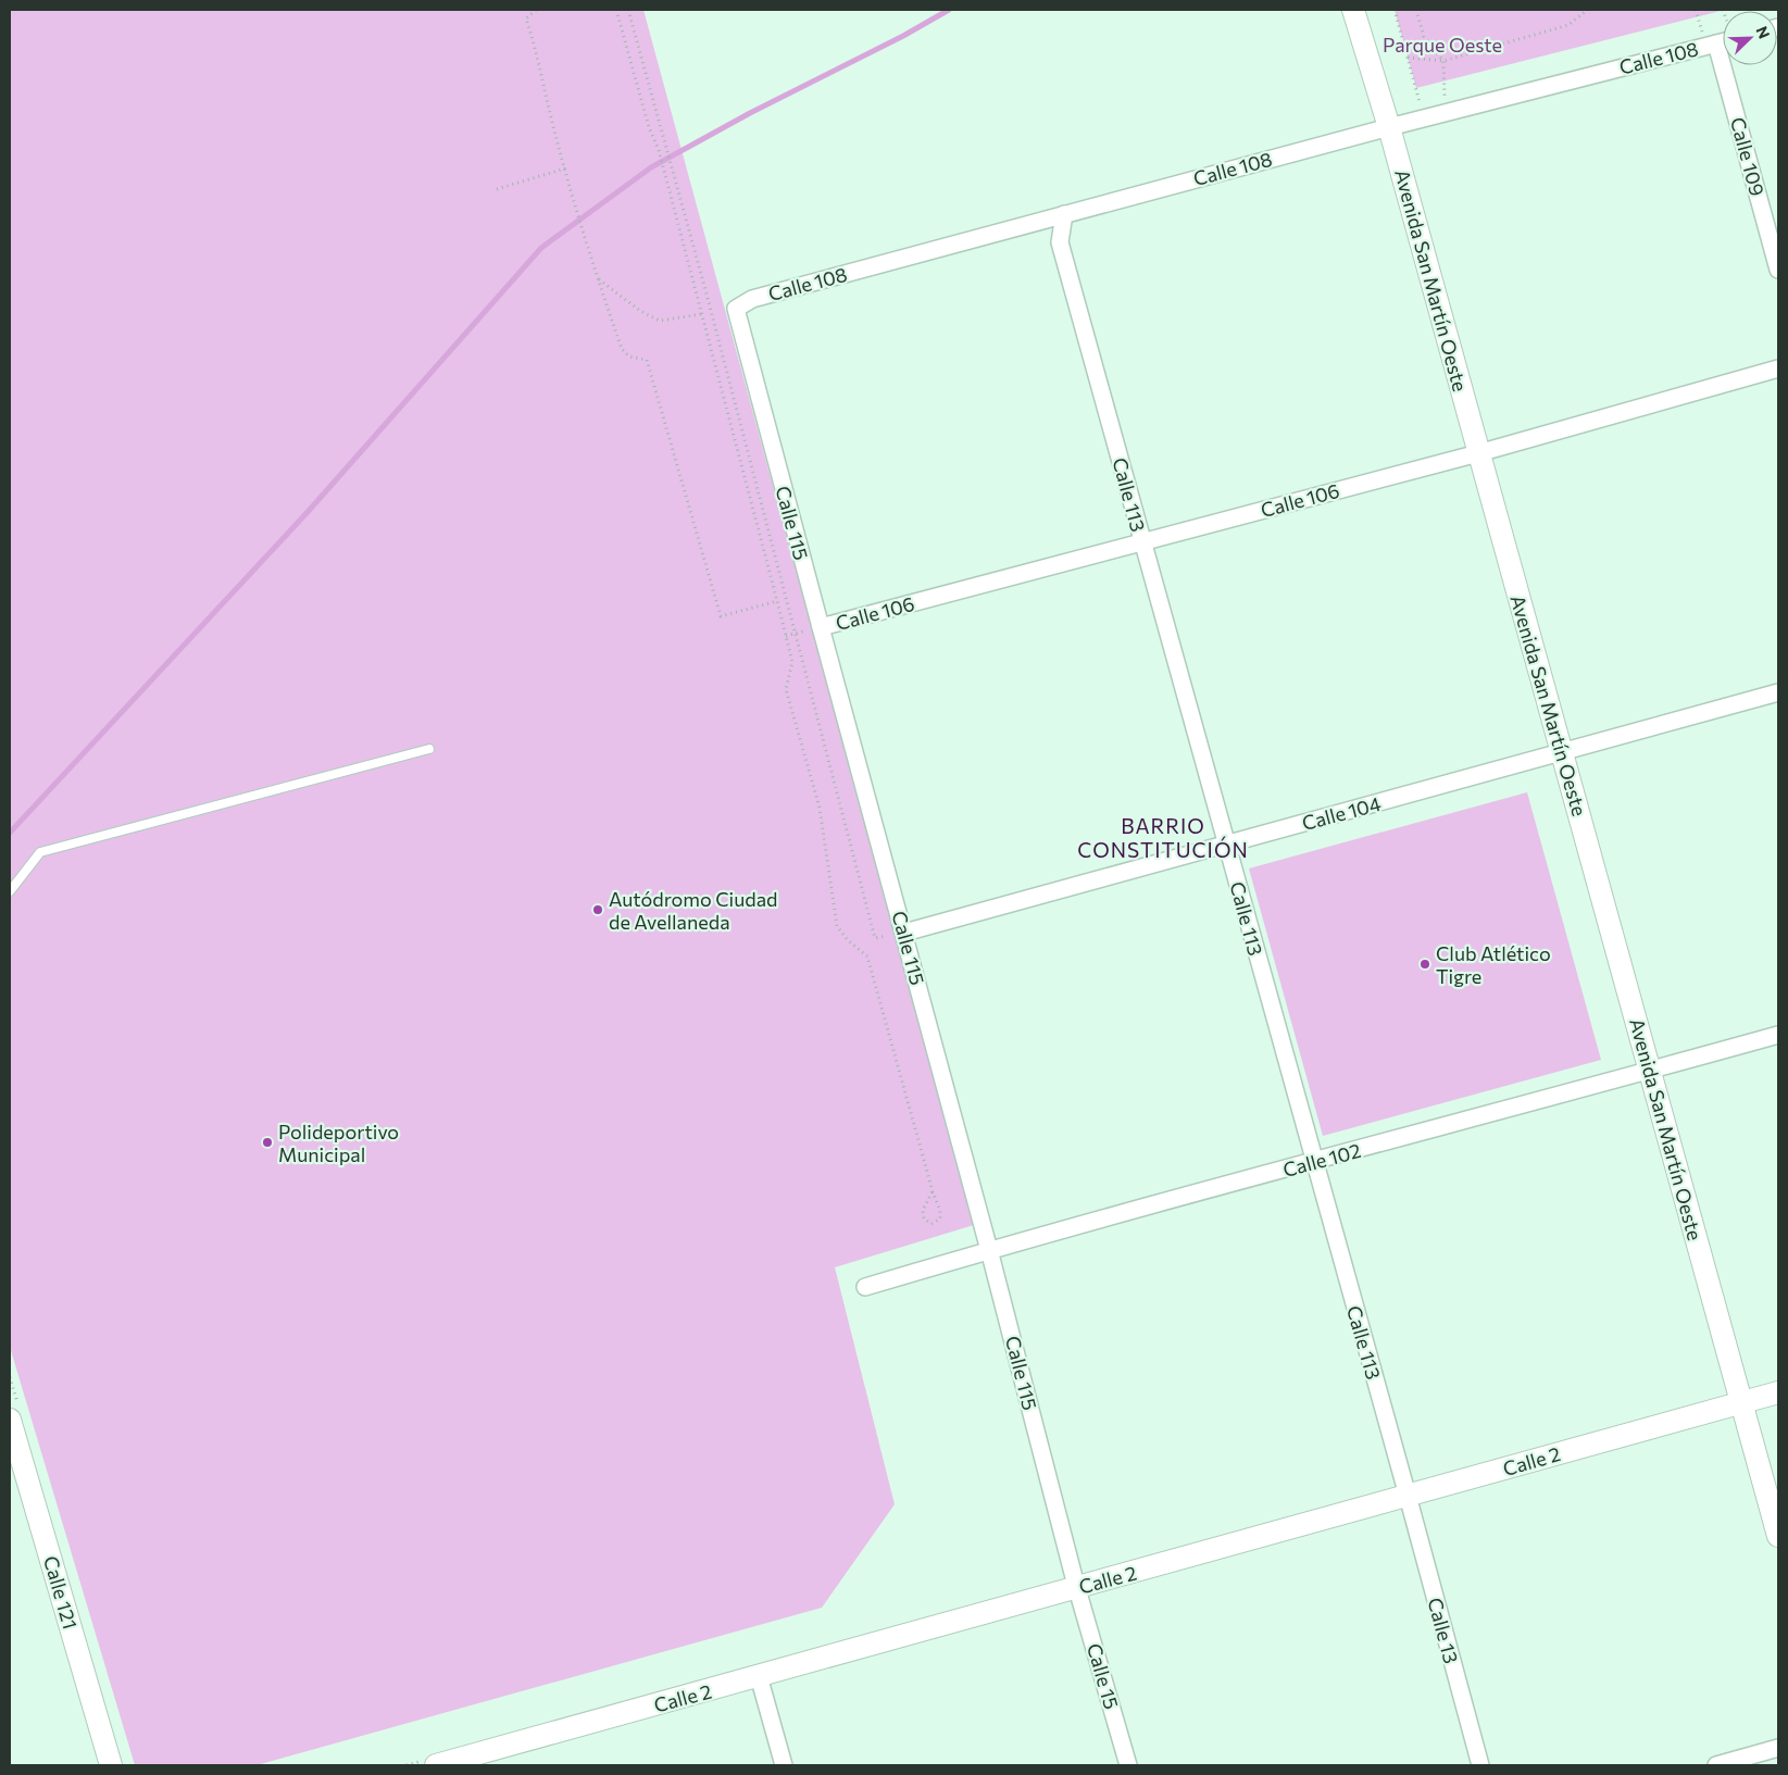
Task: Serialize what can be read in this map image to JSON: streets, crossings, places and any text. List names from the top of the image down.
{
  "streets": {
    "street": [
      "Calle 108",
      "Calle 109",
      "Avenida San Martín Oeste",
      "Calle 113",
      "Calle 106",
      "Calle 115",
      "Calle 104",
      "Calle 102",
      "Calle 2",
      "Calle 121",
      "Calle 13",
      "Calle 15"
    ]
  },
  "crossings": [
    ["Calle 108", "Calle 109"],
    ["Calle 108", "Avenida San Martín Oeste"],
    ["Calle 108", "Calle 113"],
    ["Calle 108", "Calle 115"],
    ["Avenida San Martín Oeste", "Calle 106"],
    ["Avenida San Martín Oeste", "Calle 104"],
    ["Avenida San Martín Oeste", "Calle 102"],
    ["Avenida San Martín Oeste", "Calle 2"],
    ["Calle 113", "Calle 106"],
    ["Calle 113", "Calle 104"],
    ["Calle 113", "Calle 102"],
    ["Calle 113", "Calle 2"],
    ["Calle 113", "Calle 13"],
    ["Calle 106", "Calle 115"],
    ["Calle 115", "Calle 104"],
    ["Calle 115", "Calle 102"],
    ["Calle 115", "Calle 2"],
    ["Calle 115", "Calle 15"],
    ["Calle 2", "Calle 13"],
    ["Calle 2", "Calle 15"]
  ],
  "districts": ["BARRIO CONSTITUCIÓN"],
  "parks": ["Parque Oeste"],
  "places": ["Autódromo Ciudad de Avellaneda", "Club Atlético Tigre", "Polideportivo Municipal"],
  "north": "top right"
}
